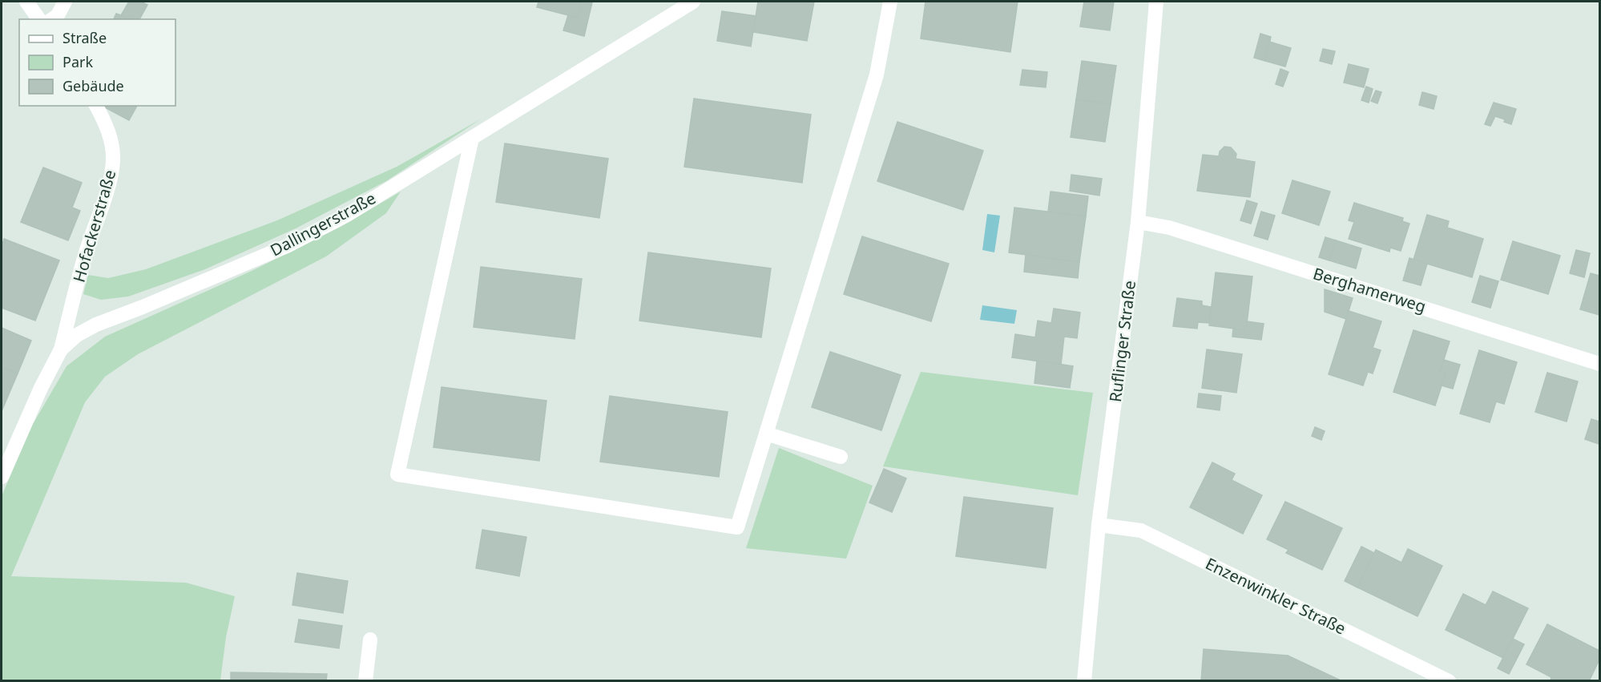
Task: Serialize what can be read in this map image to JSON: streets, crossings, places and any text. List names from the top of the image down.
{
  "streets": {
    "street": [
      "Dallingerstraße",
      "Hofackerstraße",
      "Berghamerweg",
      "Ruflinger Straße",
      "Enzenwinkler Straße"
    ]
  },
  "crossings": [
    ["Dallingerstraße", "Hofackerstraße"],
    ["Berghamerweg", "Ruflinger Straße"],
    ["Ruflinger Straße", "Enzenwinkler Straße"]
  ],
  "legend": ["Straße", "Park", "Gebäude"]
}
